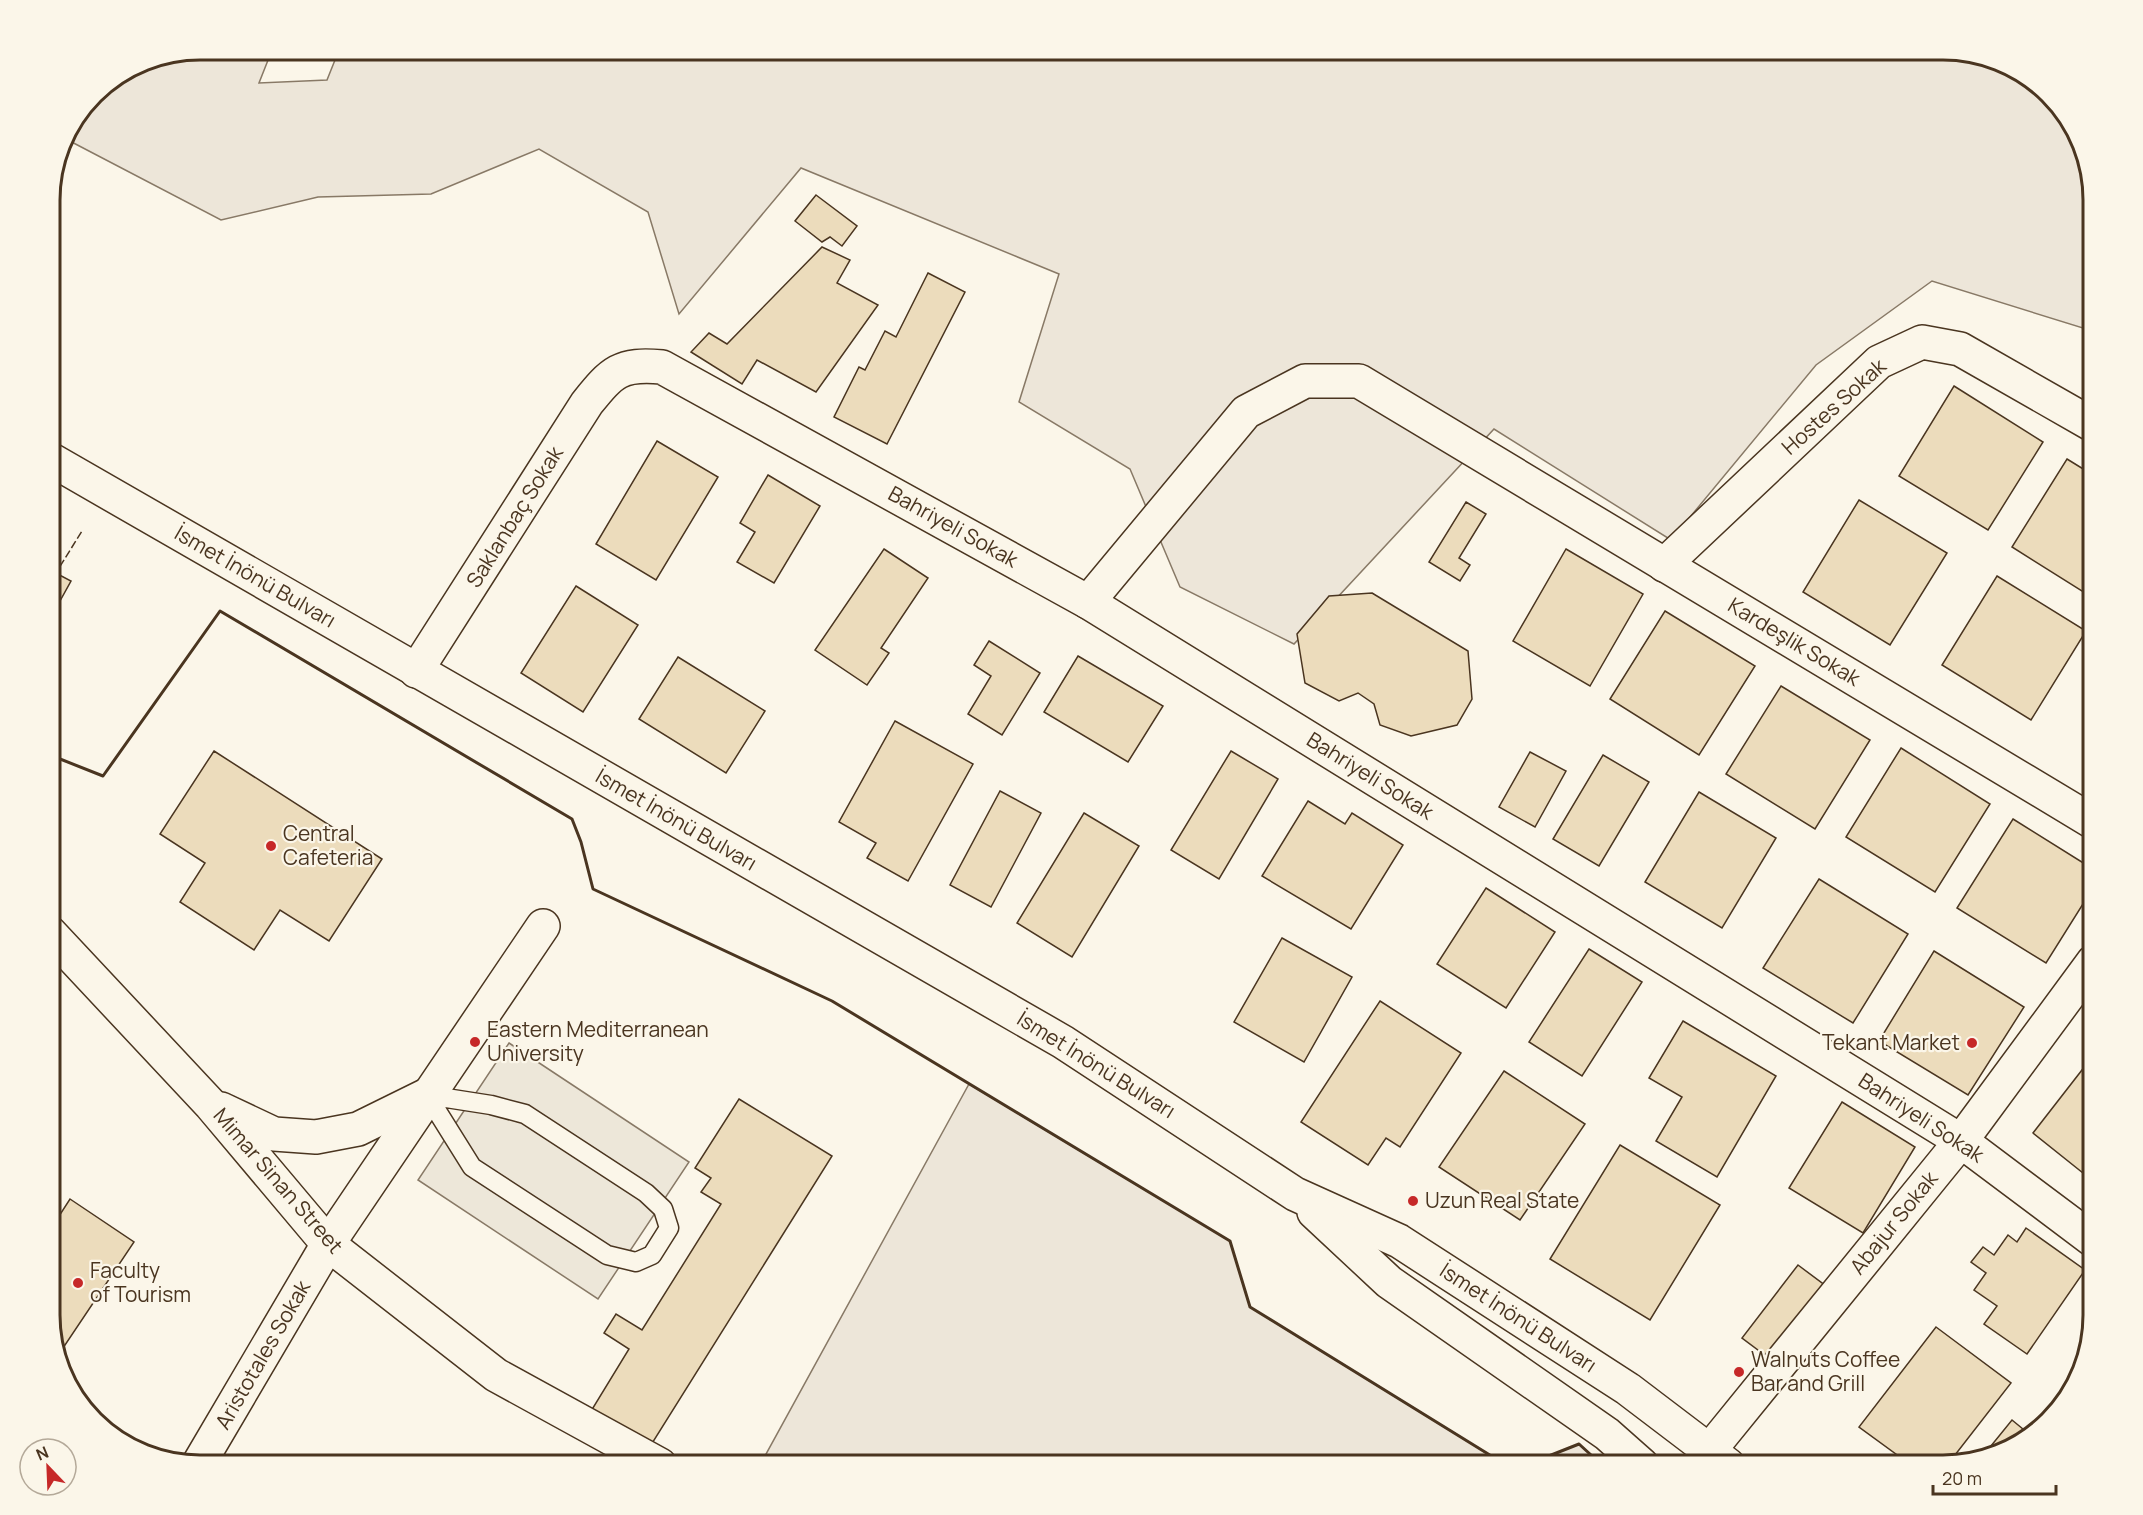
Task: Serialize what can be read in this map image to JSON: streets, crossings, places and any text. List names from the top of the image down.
{
  "streets": {
    "street": [
      "Hostes Sokak",
      "Saklanbaç Sokak",
      "Bahriyeli Sokak",
      "İsmet İnönü Bulvarı",
      "Kardeşlik Sokak",
      "Mimar Sinan Street",
      "Abajur Sokak",
      "Aristotales Sokak"
    ]
  },
  "crossings": [
    ["Hostes Sokak", "Kardeşlik Sokak"],
    ["Saklanbaç Sokak", "Bahriyeli Sokak"],
    ["Saklanbaç Sokak", "İsmet İnönü Bulvarı"],
    ["Bahriyeli Sokak", "Kardeşlik Sokak"],
    ["Bahriyeli Sokak", "Abajur Sokak"],
    ["Mimar Sinan Street", "Aristotales Sokak"]
  ],
  "places": [
    "Central Cafeteria",
    "Eastern Mediterranean University",
    "Tekant Market",
    "Uzun Real State",
    "Faculty of Tourism",
    "Walnuts Coffee Bar and Grill"
  ],
  "scale_bar": "20 m",
  "north": "top left"
}
